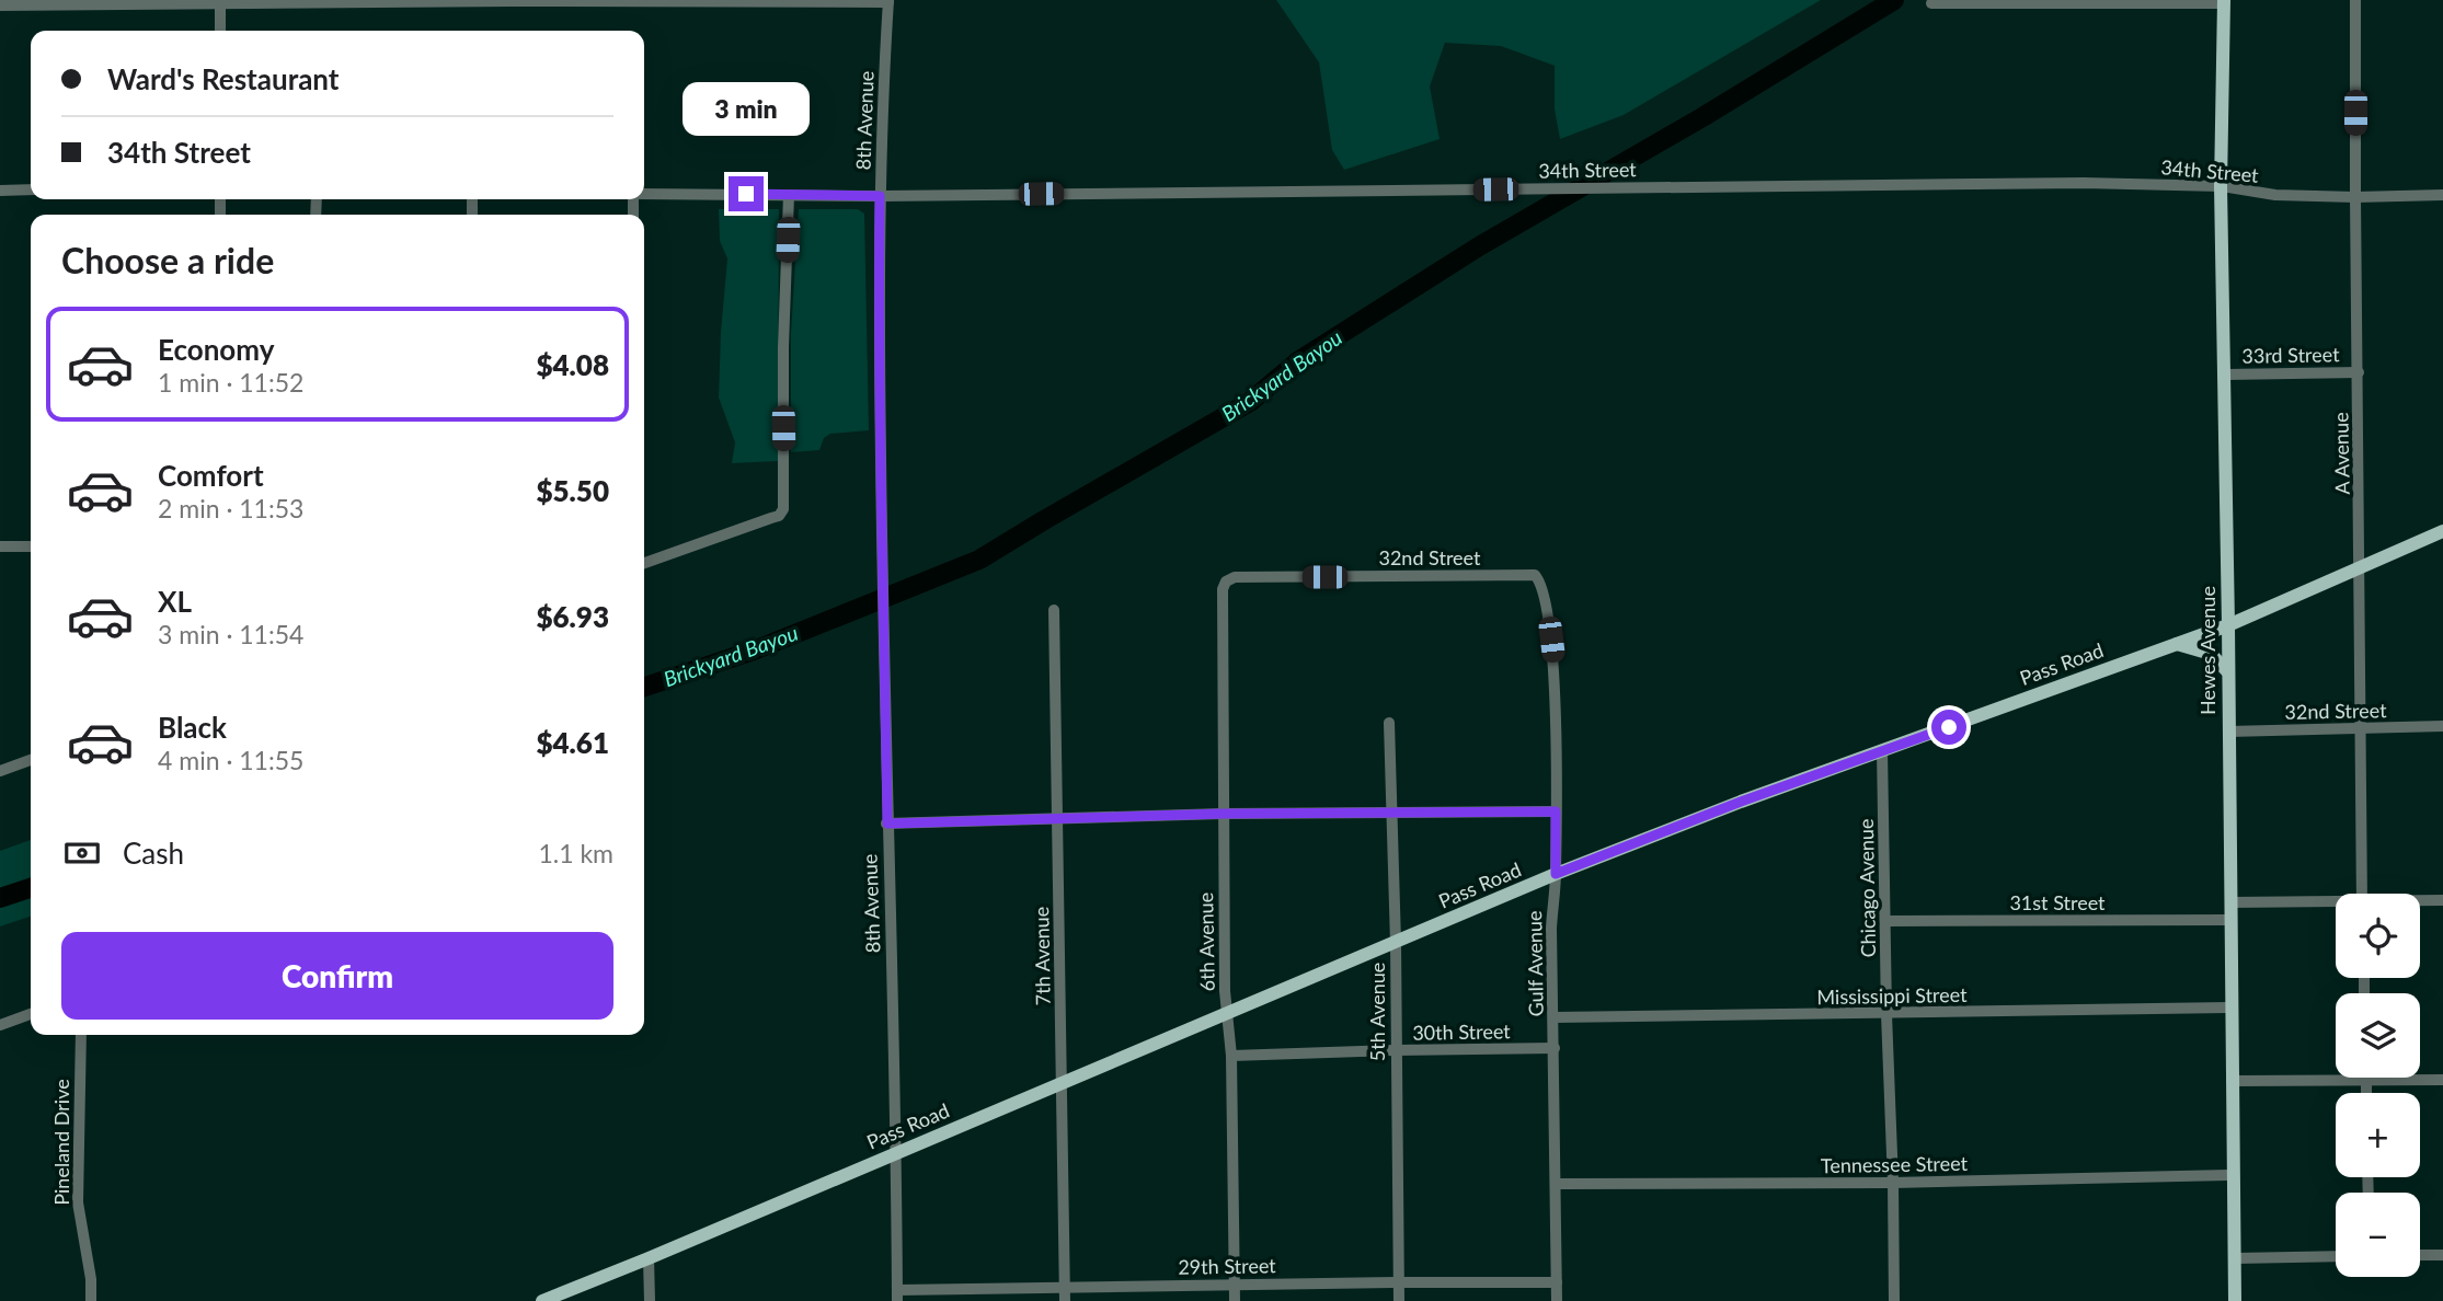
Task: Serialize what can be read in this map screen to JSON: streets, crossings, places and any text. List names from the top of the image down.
{
  "streets": {
    "main road": ["Hewes Avenue", "Pass Road"],
    "street": [
      "8th Avenue",
      "34th Street",
      "33rd Street",
      "A Avenue",
      "32nd Street",
      "Chicago Avenue",
      "31st Street",
      "6th Avenue",
      "7th Avenue",
      "Gulf Avenue",
      "Mississippi Street",
      "5th Avenue",
      "30th Street",
      "Pineland Drive",
      "Tennessee Street",
      "29th Street"
    ]
  },
  "crossings": [
    ["8th Avenue", "34th Street"],
    ["8th Avenue", "Pass Road"],
    ["8th Avenue", "29th Street"],
    ["34th Street", "A Avenue"],
    ["34th Street", "Hewes Avenue"],
    ["33rd Street", "A Avenue"],
    ["33rd Street", "Hewes Avenue"],
    ["A Avenue", "32nd Street"],
    ["A Avenue", "Pass Road"],
    ["32nd Street", "Hewes Avenue"],
    ["32nd Street", "6th Avenue"],
    ["32nd Street", "Gulf Avenue"],
    ["Hewes Avenue", "Pass Road"],
    ["Hewes Avenue", "31st Street"],
    ["Hewes Avenue", "Mississippi Street"],
    ["Hewes Avenue", "Tennessee Street"],
    ["Pass Road", "Chicago Avenue"],
    ["Pass Road", "6th Avenue"],
    ["Pass Road", "7th Avenue"],
    ["Pass Road", "Gulf Avenue"],
    ["Pass Road", "5th Avenue"],
    ["Chicago Avenue", "31st Street"],
    ["Chicago Avenue", "Mississippi Street"],
    ["Chicago Avenue", "Tennessee Street"],
    ["6th Avenue", "30th Street"],
    ["6th Avenue", "29th Street"],
    ["7th Avenue", "29th Street"],
    ["Gulf Avenue", "Mississippi Street"],
    ["Gulf Avenue", "30th Street"],
    ["Gulf Avenue", "Tennessee Street"],
    ["Gulf Avenue", "29th Street"],
    ["5th Avenue", "30th Street"],
    ["5th Avenue", "29th Street"]
  ],
  "water": ["Brickyard Bayou"],
  "page": {
    "banner": ["Ward's Restaurant", "34th Street"],
    "bubble": "3 min",
    "heading": "Choose a ride",
    "list": [
      {
        "name": "Economy",
        "note": "1 min · 11:52",
        "value": "$4.08"
      },
      {
        "name": "Comfort",
        "note": "2 min · 11:53",
        "value": "$5.50"
      },
      {
        "name": "XL",
        "note": "3 min · 11:54",
        "value": "$6.93"
      },
      {
        "name": "Black",
        "note": "4 min · 11:55",
        "value": "$4.61"
      }
    ],
    "pay": ["Cash", "1.1 km"],
    "map_buttons": ["+", "−"],
    "buttons": "Confirm"
  }
}
